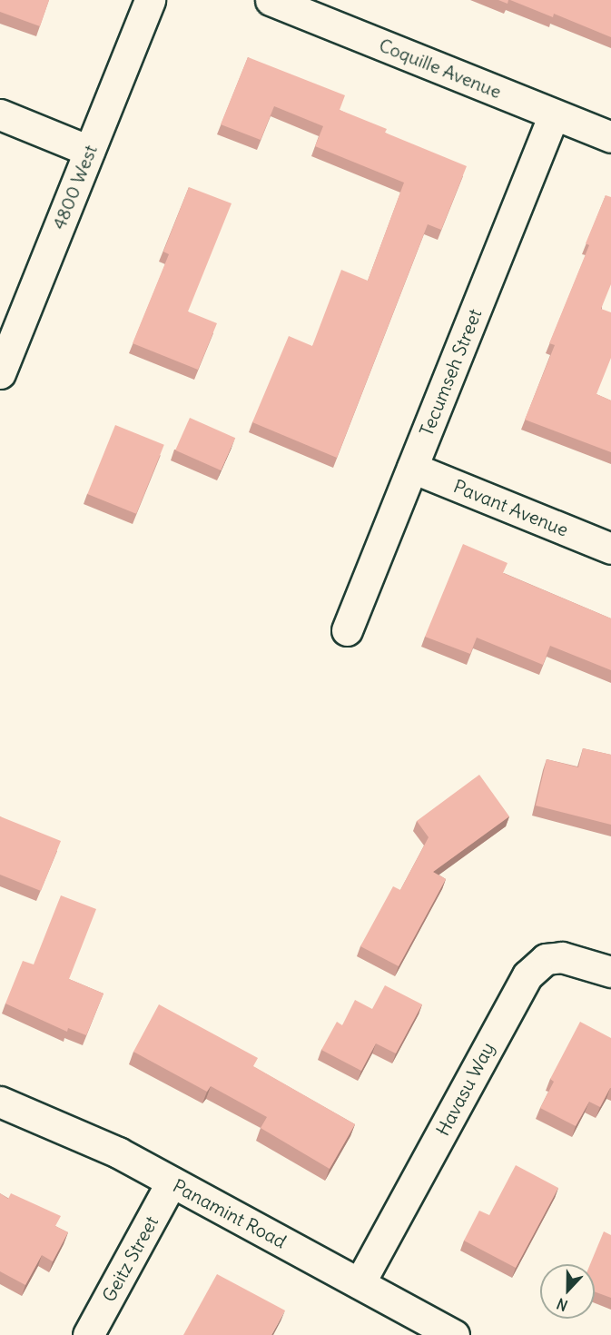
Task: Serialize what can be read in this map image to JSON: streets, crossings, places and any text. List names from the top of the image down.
{
  "streets": {
    "street": [
      "Coquille Avenue",
      "4800 West",
      "Tecumseh Street",
      "Pavant Avenue",
      "Havasu Way",
      "Panamint Road",
      "Geitz Street"
    ]
  },
  "crossings": [
    ["Coquille Avenue", "Tecumseh Street"],
    ["Tecumseh Street", "Pavant Avenue"],
    ["Havasu Way", "Panamint Road"],
    ["Panamint Road", "Geitz Street"]
  ],
  "north": "bottom"
}
